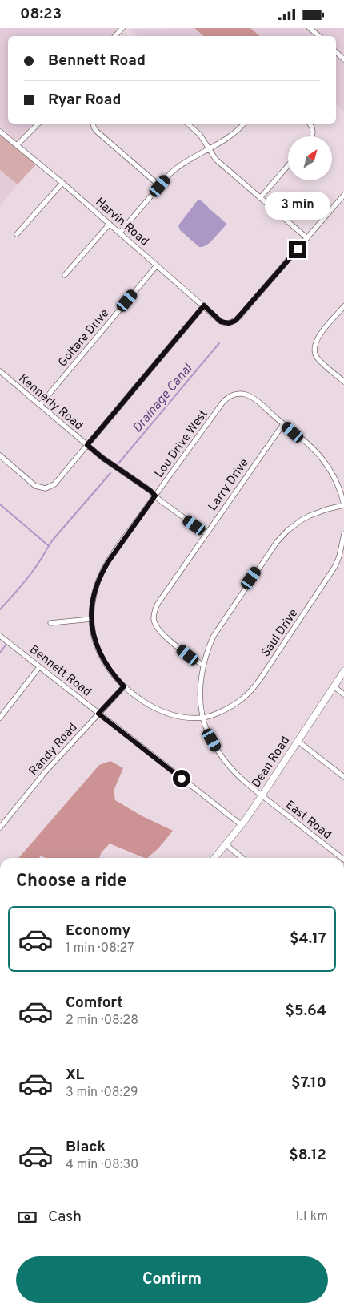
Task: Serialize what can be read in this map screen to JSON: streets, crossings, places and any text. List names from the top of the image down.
{
  "streets": {
    "main road": ["Dean Road"],
    "street": [
      "Harvin Road",
      "Goltare Drive",
      "Kennerly Road",
      "Lou Drive West",
      "Larry Drive",
      "Saul Drive",
      "Bennett Road",
      "Randy Road",
      "East Road"
    ]
  },
  "crossings": [
    ["Harvin Road", "Goltare Drive"],
    ["Goltare Drive", "Kennerly Road"],
    ["Kennerly Road", "Lou Drive West"],
    ["Kennerly Road", "Larry Drive"],
    ["Lou Drive West", "Larry Drive"],
    ["Lou Drive West", "Saul Drive"],
    ["Lou Drive West", "Randy Road"],
    ["Lou Drive West", "East Road"],
    ["Larry Drive", "East Road"],
    ["Saul Drive", "East Road"],
    ["Bennett Road", "Randy Road"],
    ["Bennett Road", "Dean Road"],
    ["Dean Road", "East Road"]
  ],
  "water": ["Drainage Canal"],
  "north": "top right",
  "page": {
    "status": "08:23",
    "banner": ["Bennett Road", "Ryar Road"],
    "bubble": "3 min",
    "heading": "Choose a ride",
    "list": [
      {
        "name": "Economy",
        "note": "1 min · 08:27",
        "value": "$4.17"
      },
      {
        "name": "Comfort",
        "note": "2 min · 08:28",
        "value": "$5.64"
      },
      {
        "name": "XL",
        "note": "3 min · 08:29",
        "value": "$7.10"
      },
      {
        "name": "Black",
        "note": "4 min · 08:30",
        "value": "$8.12"
      }
    ],
    "pay": ["Cash", "1.1 km"],
    "buttons": "Confirm"
  }
}
